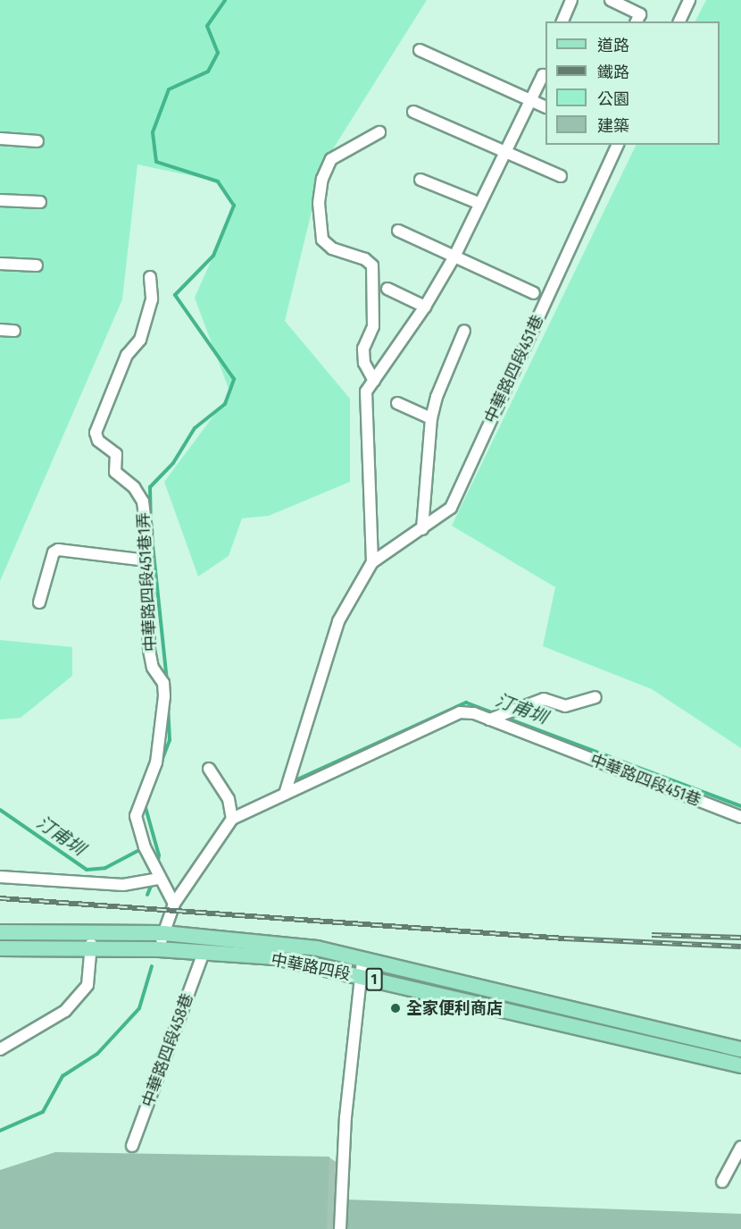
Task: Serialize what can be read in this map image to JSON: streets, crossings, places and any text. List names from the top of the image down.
{
  "streets": {
    "main road": ["中華路四段", "1"],
    "lane": ["中華路四段451巷", "中華路四段451巷1弄", "中華路四段458巷"]
  },
  "crossings": [
    ["中華路四段", "中華路四段458巷"]
  ],
  "water": ["汀甫圳"],
  "places": ["全家便利商店"],
  "legend": [
    "道路",
    "鐵路",
    "公園",
    "建築"
  ]
}
